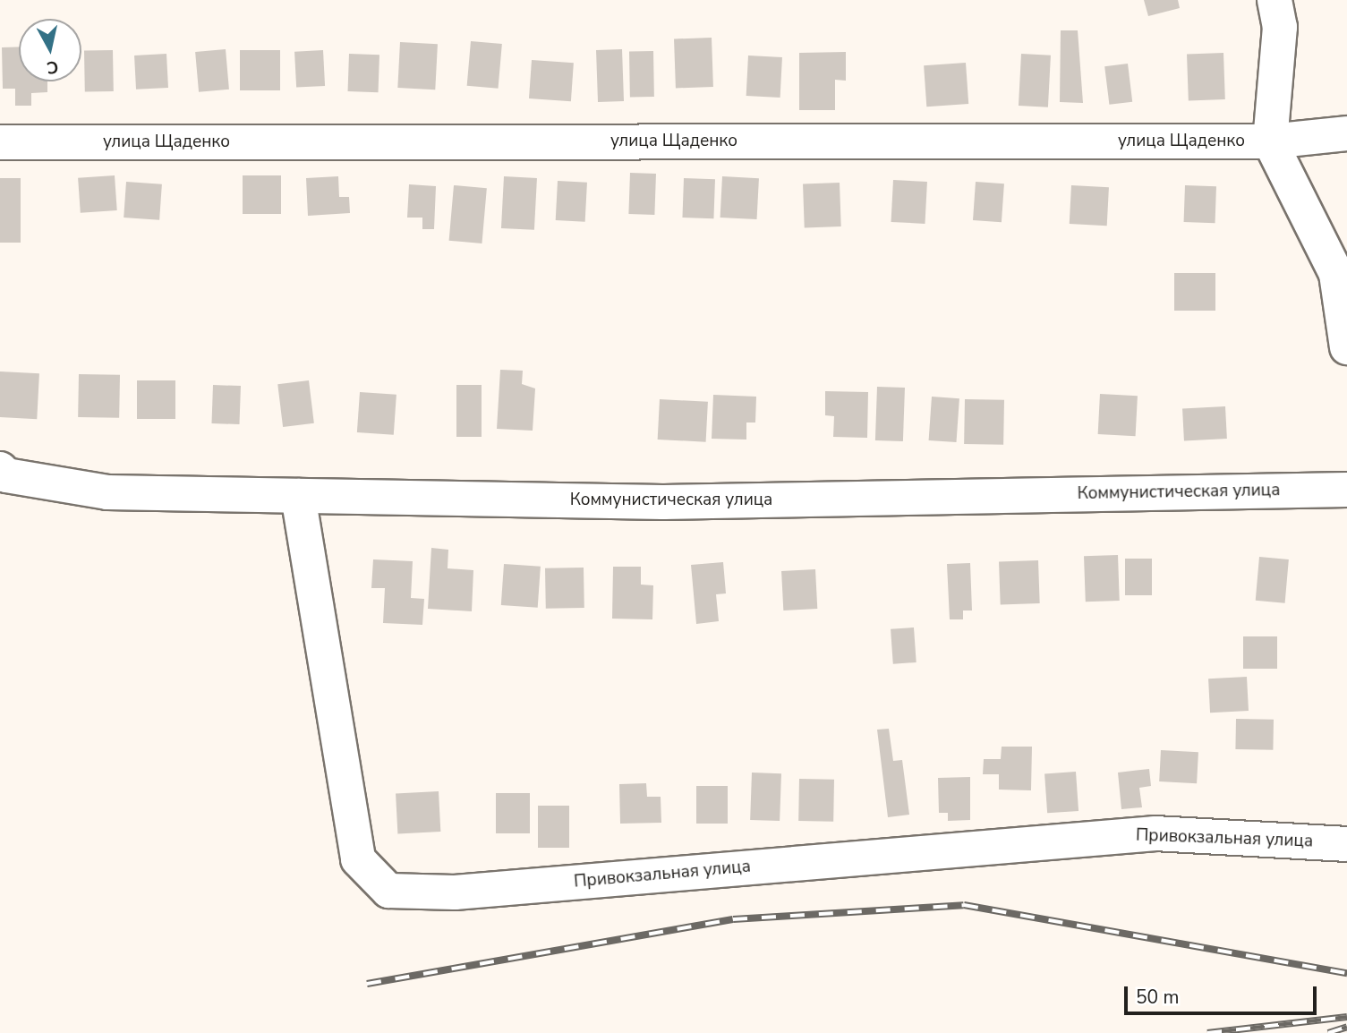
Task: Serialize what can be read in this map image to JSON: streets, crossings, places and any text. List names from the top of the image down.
{
  "streets": {
    "street": ["улица Щаденко", "Коммунистическая улица", "Привокзальная улица"]
  },
  "crossings": [
    ["Коммунистическая улица", "Привокзальная улица"]
  ],
  "scale_bar": "50 m",
  "north": "bottom"
}
